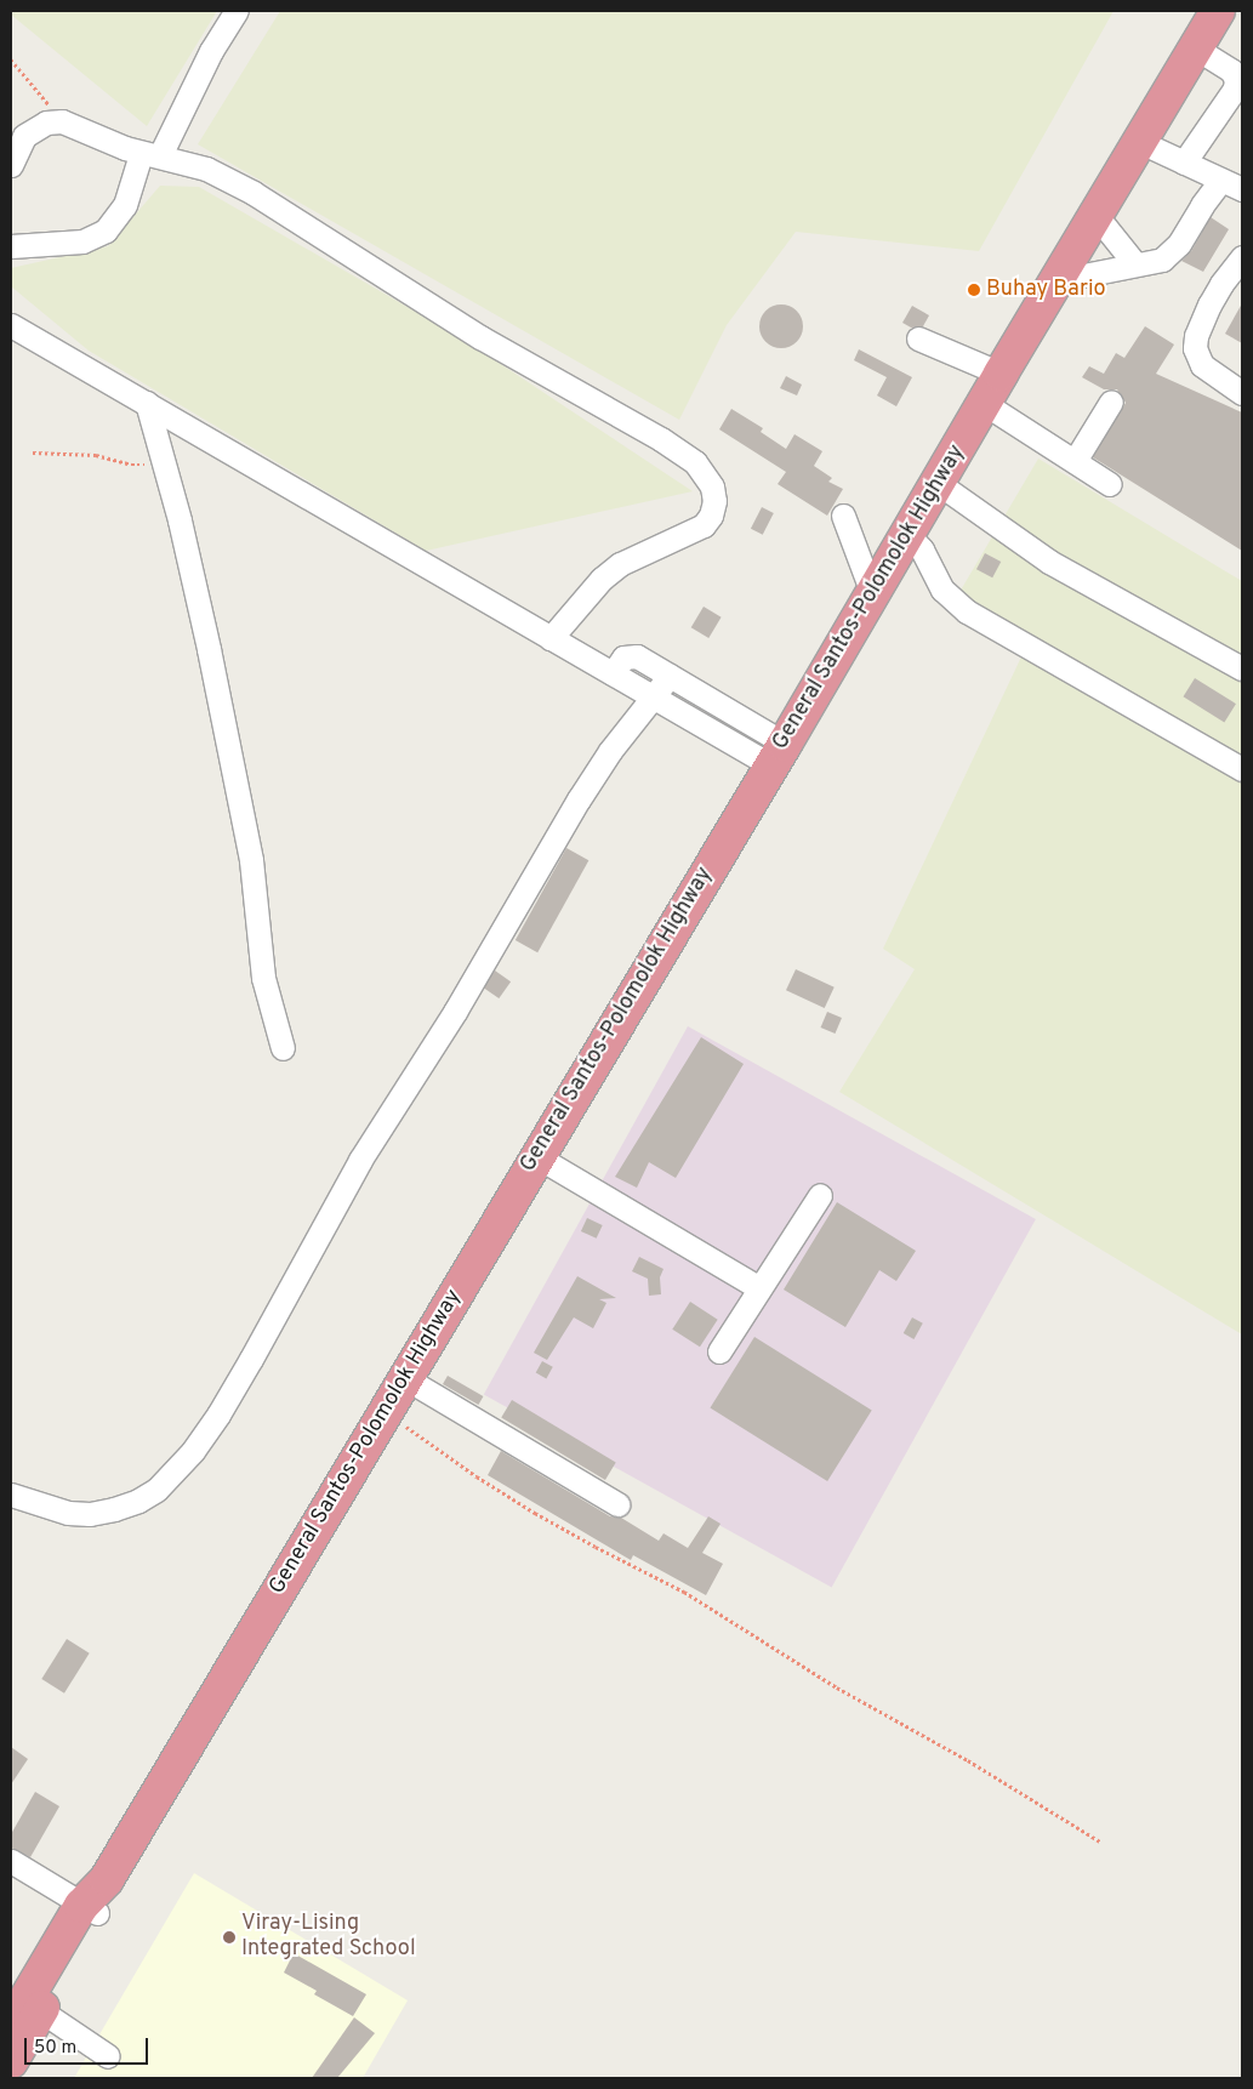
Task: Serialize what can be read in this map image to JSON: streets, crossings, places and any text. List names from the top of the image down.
{
  "streets": {
    "highway": ["General Santos-Polomolok Highway"]
  },
  "places": ["Buhay Bario", "Viray-Lising Integrated School"],
  "scale_bar": "50 m"
}
